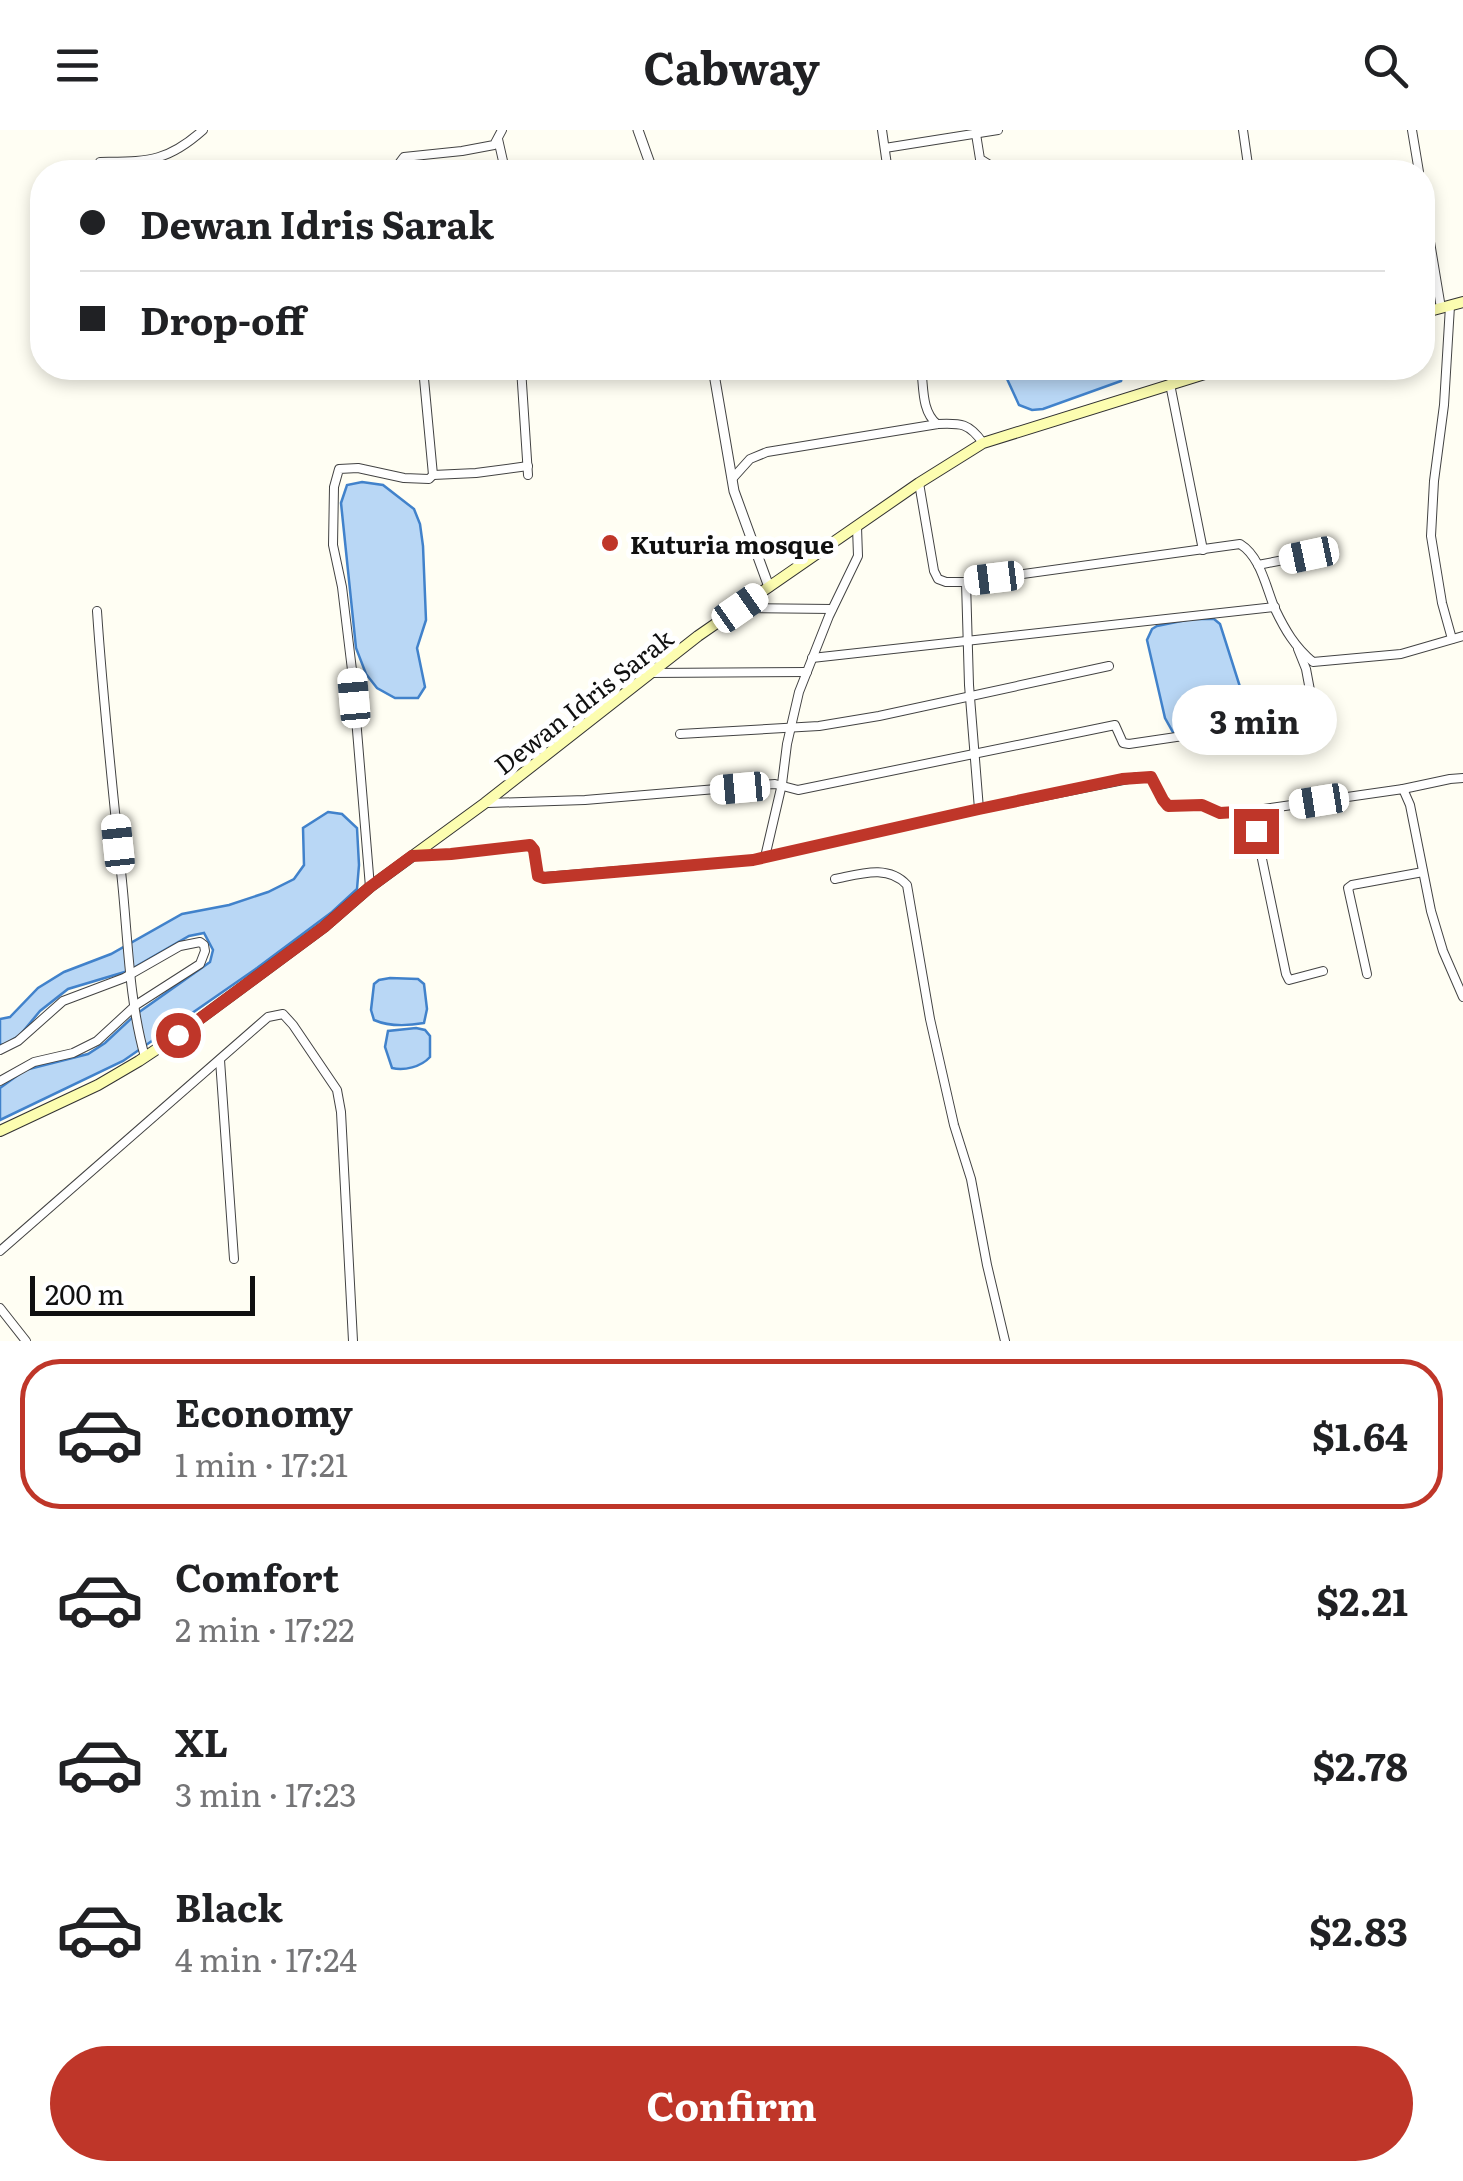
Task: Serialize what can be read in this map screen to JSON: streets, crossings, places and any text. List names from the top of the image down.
{
  "streets": {
    "main road": ["Dewan Idris Sarak"]
  },
  "places": ["Kuturia mosque"],
  "scale_bar": "200 m",
  "page": {
    "header": "Cabway",
    "banner": ["Dewan Idris Sarak", "Drop-off"],
    "bubble": "3 min",
    "scale": "200 m",
    "list": [
      {
        "name": "Economy",
        "note": "1 min · 17:21",
        "value": "$1.64"
      },
      {
        "name": "Comfort",
        "note": "2 min · 17:22",
        "value": "$2.21"
      },
      {
        "name": "XL",
        "note": "3 min · 17:23",
        "value": "$2.78"
      },
      {
        "name": "Black",
        "note": "4 min · 17:24",
        "value": "$2.83"
      }
    ],
    "buttons": "Confirm"
  }
}
